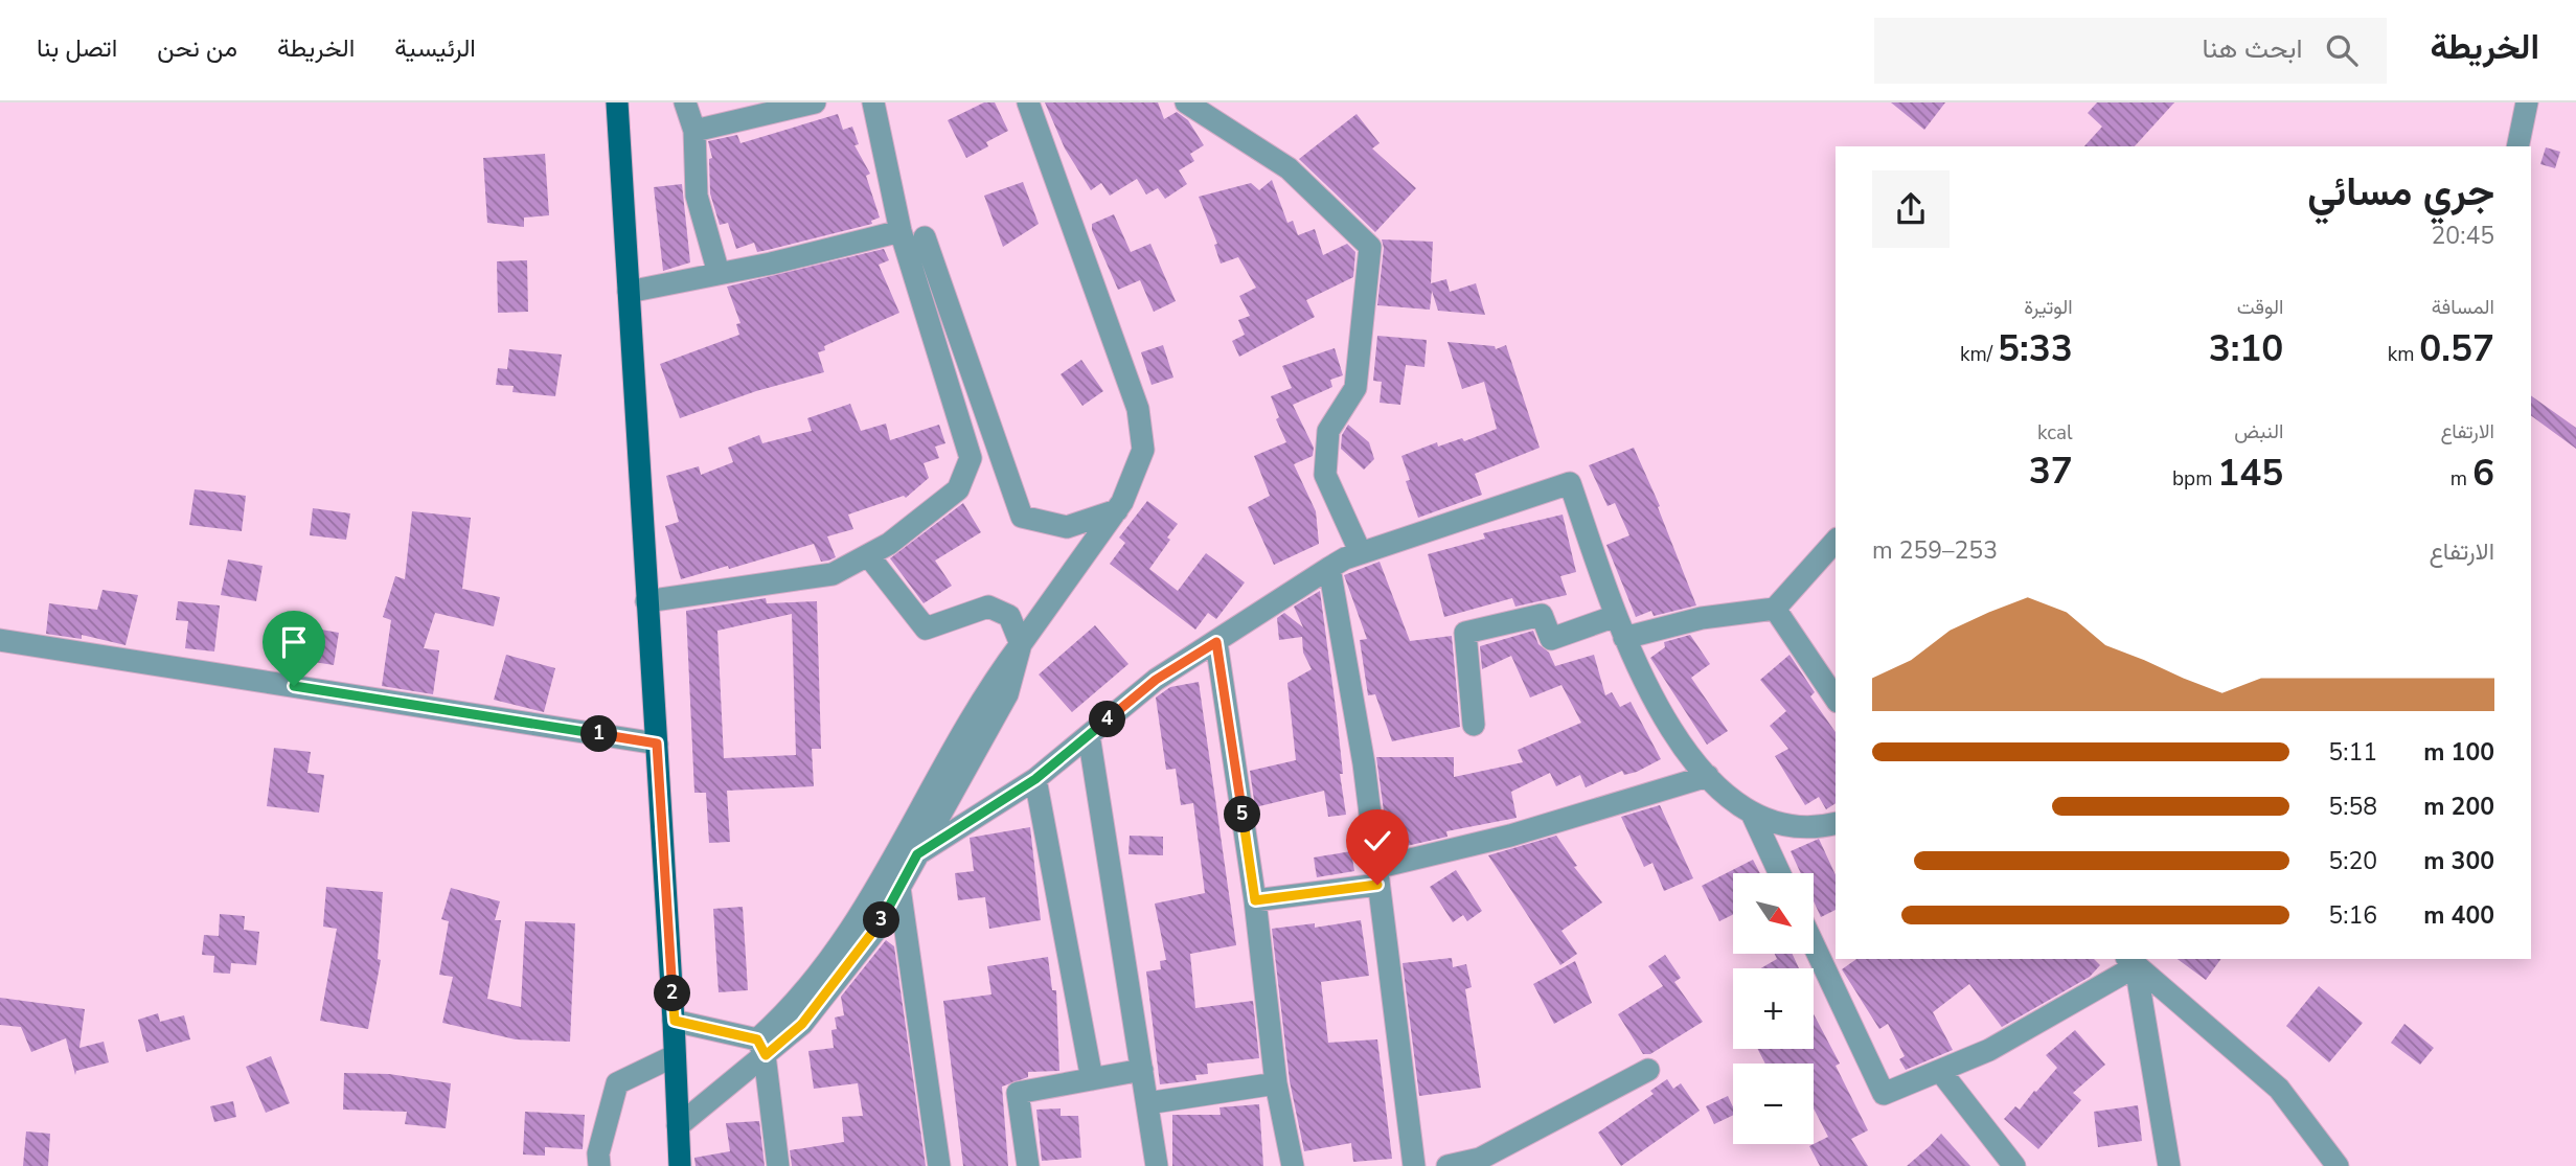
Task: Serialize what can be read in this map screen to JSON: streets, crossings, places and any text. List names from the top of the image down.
{
  "north": "bottom right",
  "page": {
    "header": "الخريطة",
    "search": "ابحث هنا",
    "nav": [
      "الرئيسية",
      "الخريطة",
      "من نحن",
      "اتصل بنا"
    ],
    "heading": ["جري مسائي", "20:45"],
    "stats": [
      ["المسافة", "0.57 km"],
      ["الوقت", "3:10"],
      ["الوتيرة", "5:33 /km"],
      ["الارتفاع", "6 m"],
      ["النبض", "145 bpm"],
      ["kcal", "37"]
    ],
    "chart": ["الارتفاع", "253–259 m"],
    "pins": [
      "4",
      "1",
      "5",
      "3",
      "2"
    ],
    "list": [
      {
        "name": "100 m",
        "note": "5:11"
      },
      {
        "name": "200 m",
        "note": "5:58"
      },
      {
        "name": "300 m",
        "note": "5:20"
      },
      {
        "name": "400 m",
        "note": "5:16"
      }
    ],
    "map_buttons": ["+", "−"]
  }
}
